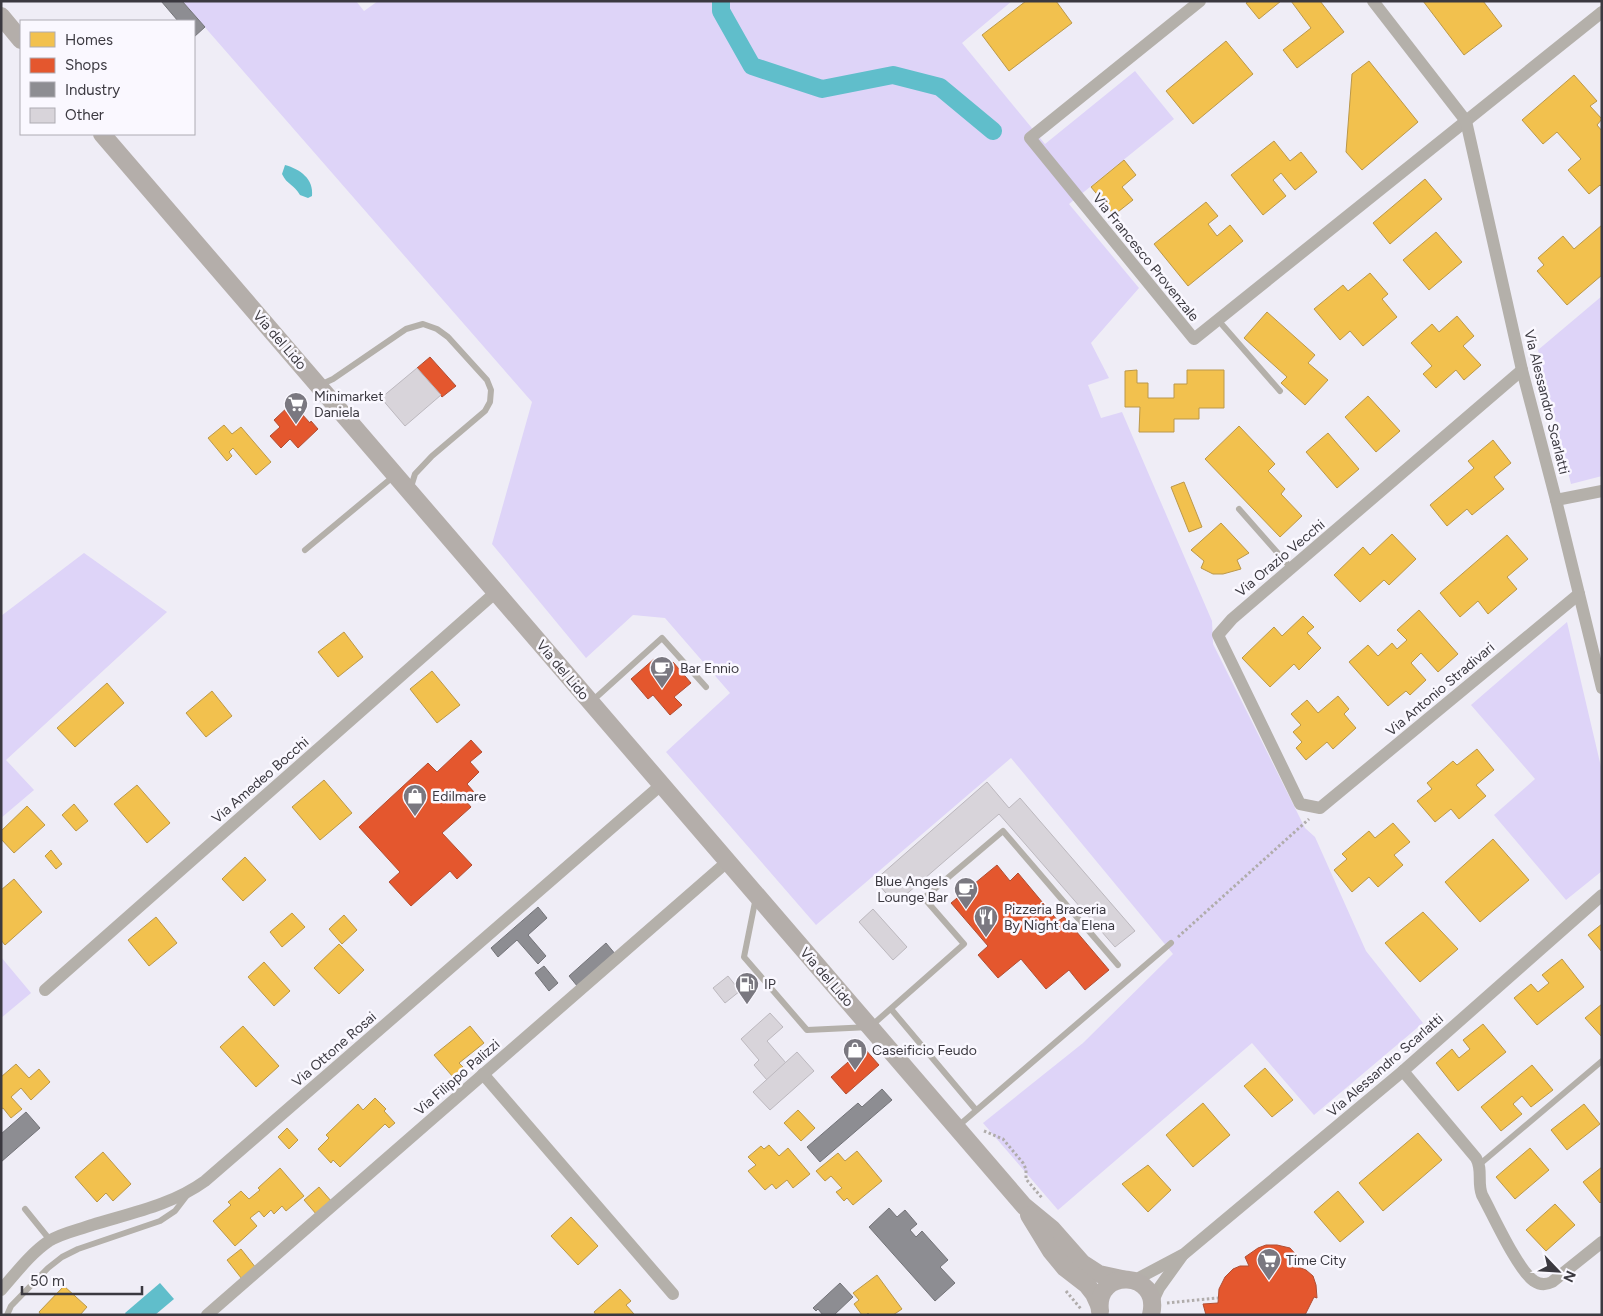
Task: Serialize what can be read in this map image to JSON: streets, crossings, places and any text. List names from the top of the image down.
{
  "streets": {
    "main road": ["Via del Lido"],
    "street": [
      "Via Francesco Provenzale",
      "Via Alessandro Scarlatti",
      "Via Orazio Vecchi",
      "Via Antonio Stradivari",
      "Via Amedeo Bocchi",
      "Via Ottone Rosai",
      "Via Filippo Palizzi"
    ]
  },
  "crossings": [
    ["Via Francesco Provenzale", "Via Alessandro Scarlatti"],
    ["Via del Lido", "Via Alessandro Scarlatti"],
    ["Via del Lido", "Via Amedeo Bocchi"],
    ["Via del Lido", "Via Ottone Rosai"],
    ["Via del Lido", "Via Filippo Palizzi"],
    ["Via Alessandro Scarlatti", "Via Orazio Vecchi"],
    ["Via Alessandro Scarlatti", "Via Antonio Stradivari"],
    ["Via Orazio Vecchi", "Via Antonio Stradivari"]
  ],
  "places": {
    "supermarket": ["Minimarket Daniela", "Time City"],
    "cafe": ["Bar Ennio", "Blue Angels Lounge Bar"],
    "shop": ["Edilmare", "Caseificio Feudo"],
    "restaurant": ["Pizzeria Braceria By Night da Elena"],
    "fuel station": ["IP"]
  },
  "legend": [
    "Homes",
    "Shops",
    "Industry",
    "Other"
  ],
  "scale_bar": "50 m",
  "north": "bottom right"
}
